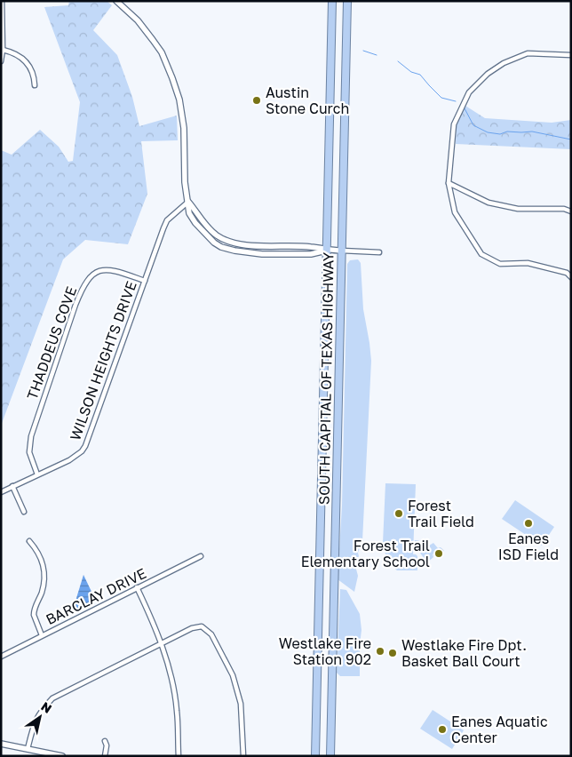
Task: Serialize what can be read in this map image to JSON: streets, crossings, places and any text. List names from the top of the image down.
{
  "streets": {
    "highway": ["SOUTH CAPITAL OF TEXAS HIGHWAY"],
    "street": ["THADDEUS COVE", "WILSON HEIGHTS DRIVE", "BARCLAY DRIVE"]
  },
  "crossings": [
    ["THADDEUS COVE", "WILSON HEIGHTS DRIVE"]
  ],
  "places": [
    "Austin Stone Curch",
    "Forest Trail Field",
    "Eanes ISD Field",
    "Forest Trail Elementary School",
    "Westlake Fire Station 902",
    "Westlake Fire Dpt. Basket Ball Court",
    "Eanes Aquatic Center"
  ],
  "north": "top right"
}
